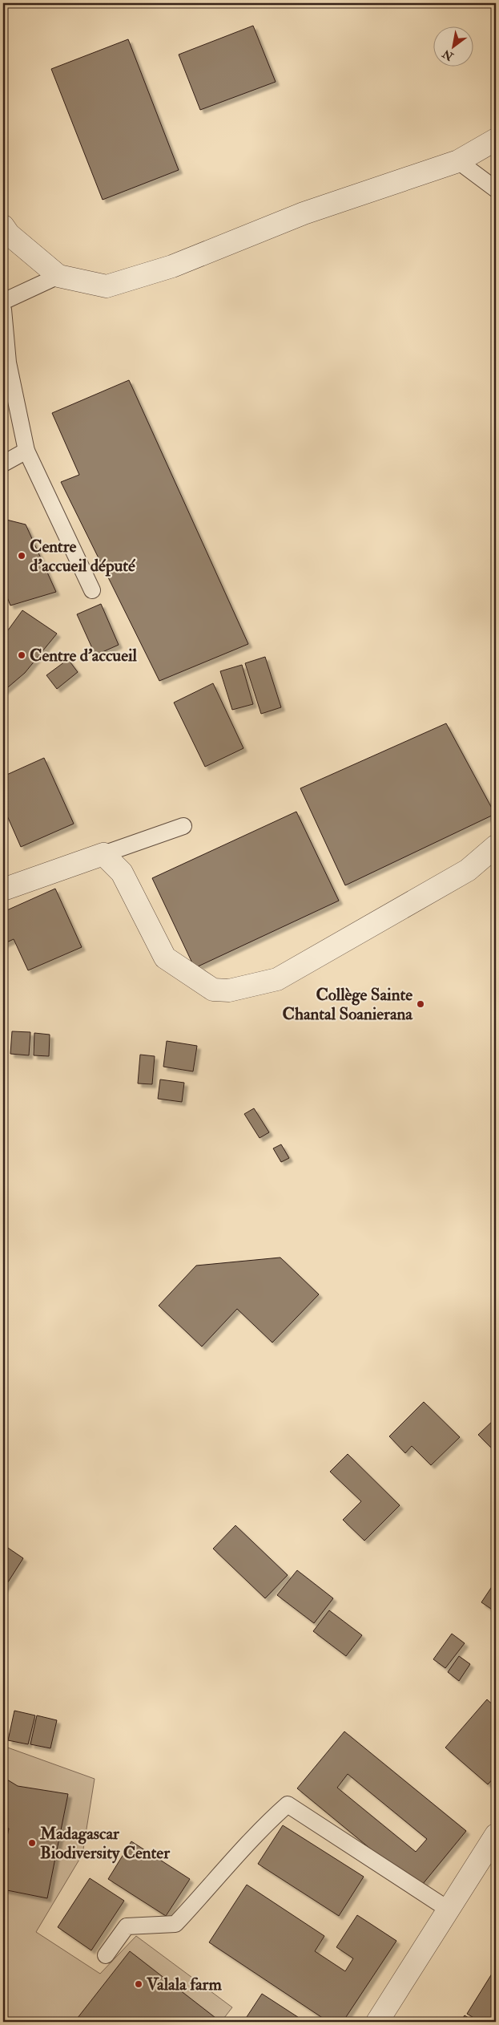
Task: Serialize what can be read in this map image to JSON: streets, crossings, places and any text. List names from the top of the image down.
{
  "places": [
    "Centre d'accueil député",
    "Centre d'accueil",
    "Collège Sainte Chantal Soanierana",
    "Madagascar Biodiversity Center",
    "Valala farm"
  ],
  "north": "bottom left"
}
